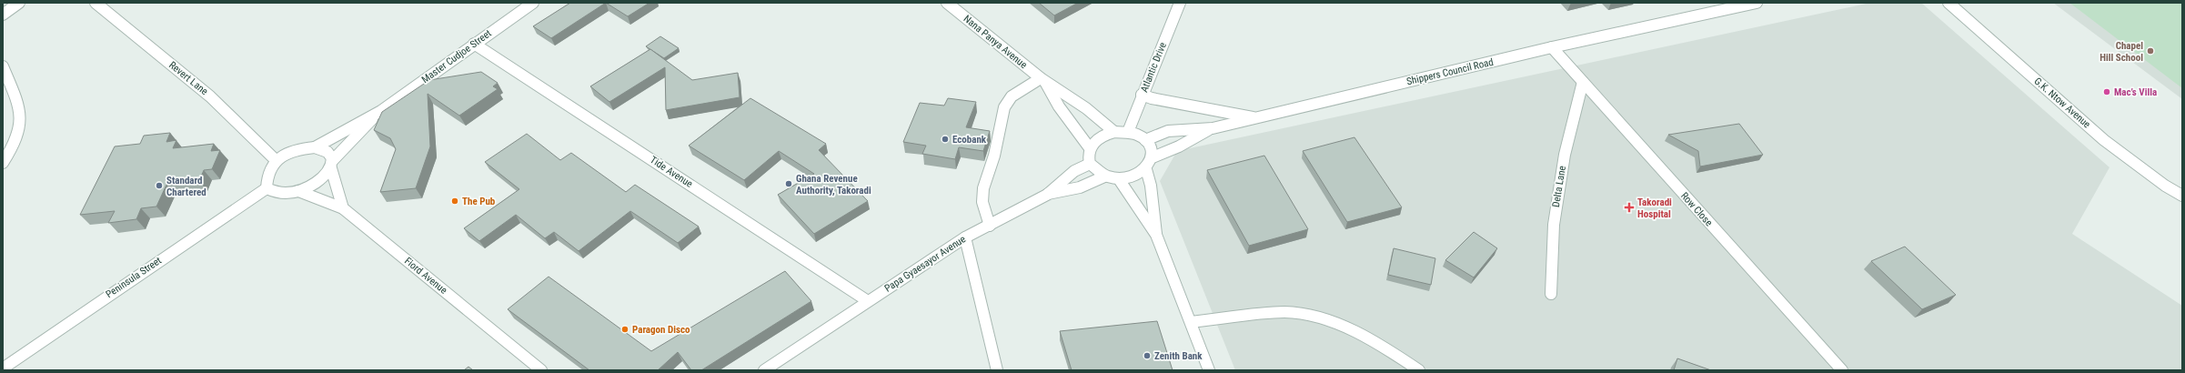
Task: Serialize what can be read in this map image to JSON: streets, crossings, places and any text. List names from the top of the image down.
{
  "streets": {
    "street": [
      "Nana Panya Avenue",
      "Master Cudjoe Street",
      "Atlantic Drive",
      "Shippers Council Road",
      "Revert Lane",
      "G.K. Ntow Avenue",
      "Tide Avenue",
      "Delta Lane",
      "Row Close",
      "Papa Gyaesayor Avenue",
      "Fiord Avenue",
      "Peninsula Street"
    ]
  },
  "crossings": [
    ["Nana Panya Avenue", "Atlantic Drive"],
    ["Nana Panya Avenue", "Shippers Council Road"],
    ["Nana Panya Avenue", "Papa Gyaesayor Avenue"],
    ["Master Cudjoe Street", "Revert Lane"],
    ["Master Cudjoe Street", "Tide Avenue"],
    ["Master Cudjoe Street", "Fiord Avenue"],
    ["Atlantic Drive", "Shippers Council Road"],
    ["Atlantic Drive", "Papa Gyaesayor Avenue"],
    ["Shippers Council Road", "Row Close"],
    ["Shippers Council Road", "Papa Gyaesayor Avenue"],
    ["Tide Avenue", "Papa Gyaesayor Avenue"],
    ["Delta Lane", "Row Close"]
  ],
  "places": {
    "other": [
      "Chapel Hill School",
      "Mac’s Villa",
      "Ecobank",
      "Ghana Revenue Authority, Takoradi",
      "Standard Chartered",
      "The Pub",
      "Paragon Disco",
      "Zenith Bank"
    ],
    "health": ["Takoradi Hospital"]
  }
}
